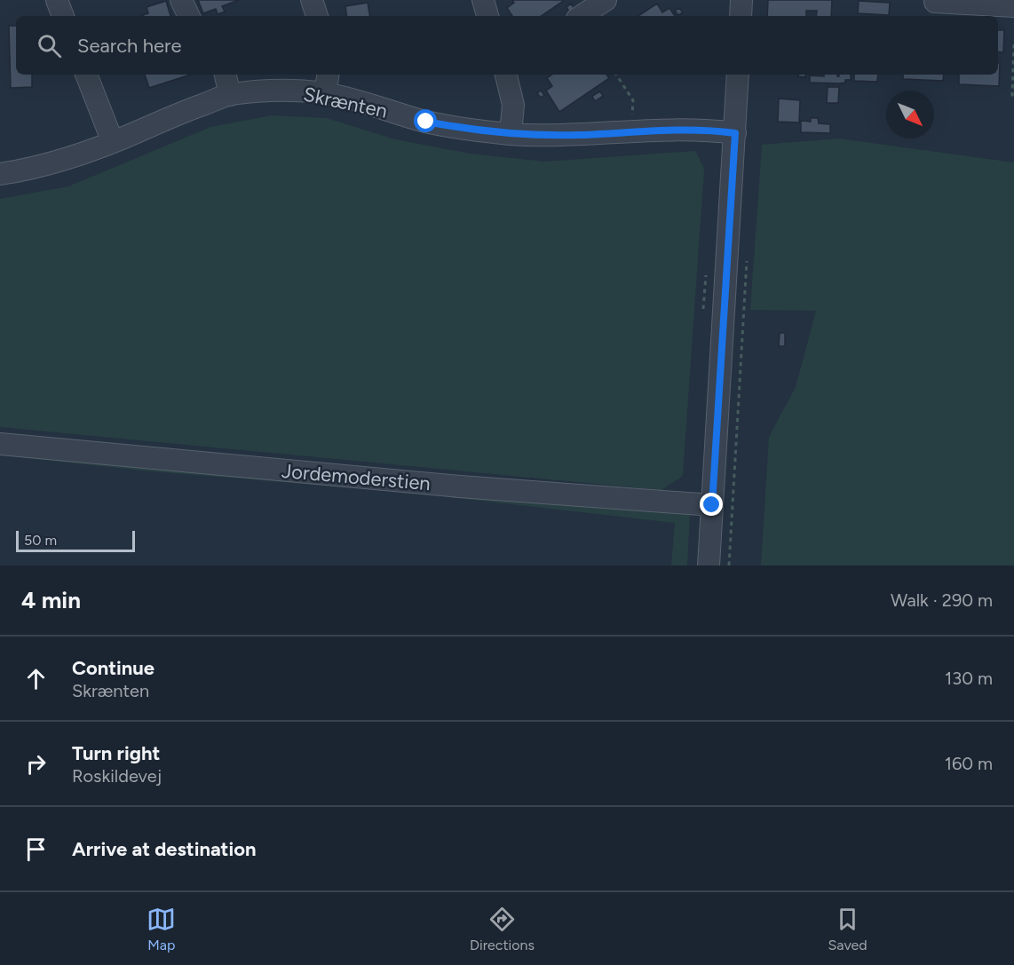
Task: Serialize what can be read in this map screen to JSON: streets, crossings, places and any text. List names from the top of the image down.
{
  "streets": {
    "street": ["Skrænten", "Jordemoderstien"]
  },
  "scale_bar": "50 m",
  "north": "bottom right",
  "page": {
    "search": "Search here",
    "scale": "50 m",
    "heading": ["4 min", "Walk · 290 m"],
    "list": [
      ["Continue", "Skrænten", "130 m"],
      ["Turn right", "Roskildevej", "160 m"],
      "Arrive at destination"
    ],
    "nav": ["Map", "Directions", "Saved"]
  }
}
